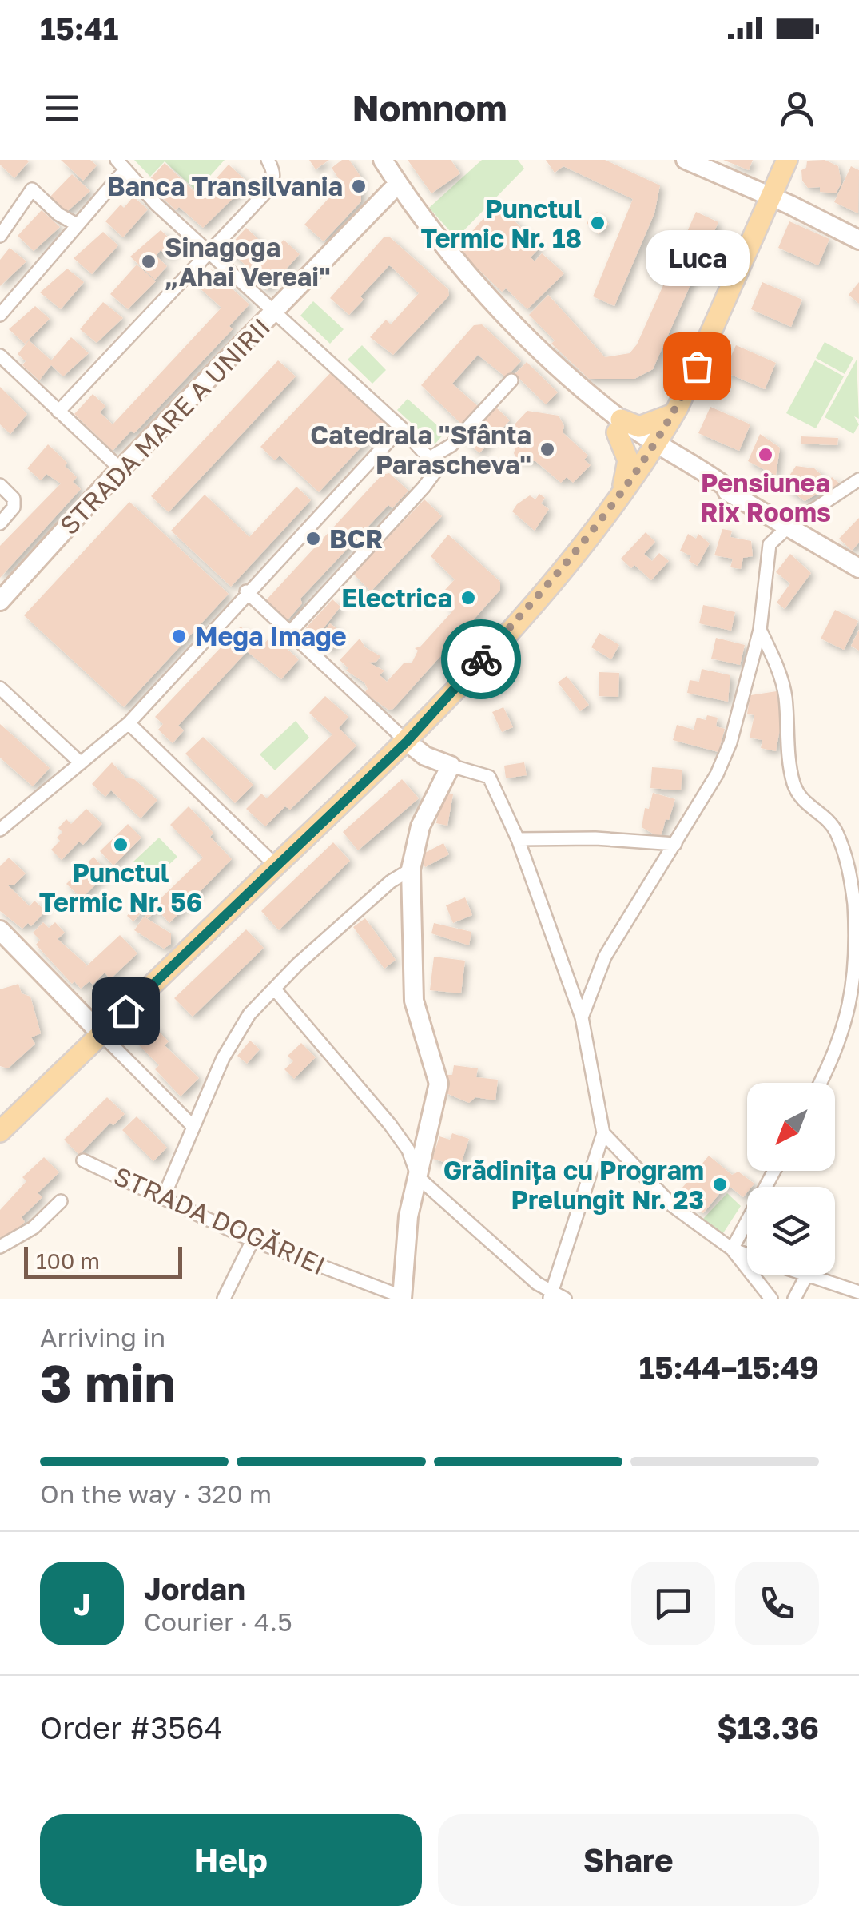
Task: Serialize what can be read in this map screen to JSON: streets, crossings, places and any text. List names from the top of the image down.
{
  "streets": {
    "main road": ["STRADA MARE A UNIRII"],
    "street": ["STRADA DOGĂRIEI"]
  },
  "places": [
    "Banca Transilvania",
    "Punctul Termic Nr. 18",
    "Sinagoga „Ahai Vereai\"",
    "Luca",
    "Catedrala \"Sfânta Parascheva\"",
    "Pensiunea Rix Rooms",
    "BCR",
    "Electrica",
    "Mega Image",
    "Punctul Termic Nr. 56",
    "Grădinița cu Program Prelungit Nr. 23"
  ],
  "scale_bar": "100 m",
  "north": "bottom left",
  "page": {
    "status": "15:41",
    "header": "Nomnom",
    "bubble": "Luca",
    "scale": "100 m",
    "heading": ["3 min", "Arriving in", "15:44–15:49"],
    "panel": [
      "Jordan",
      "Courier · 4.5",
      "Order #3564",
      "$13.36"
    ],
    "bar": "On the way · 320 m",
    "round": "J",
    "buttons": ["Help", "Share"]
  }
}
